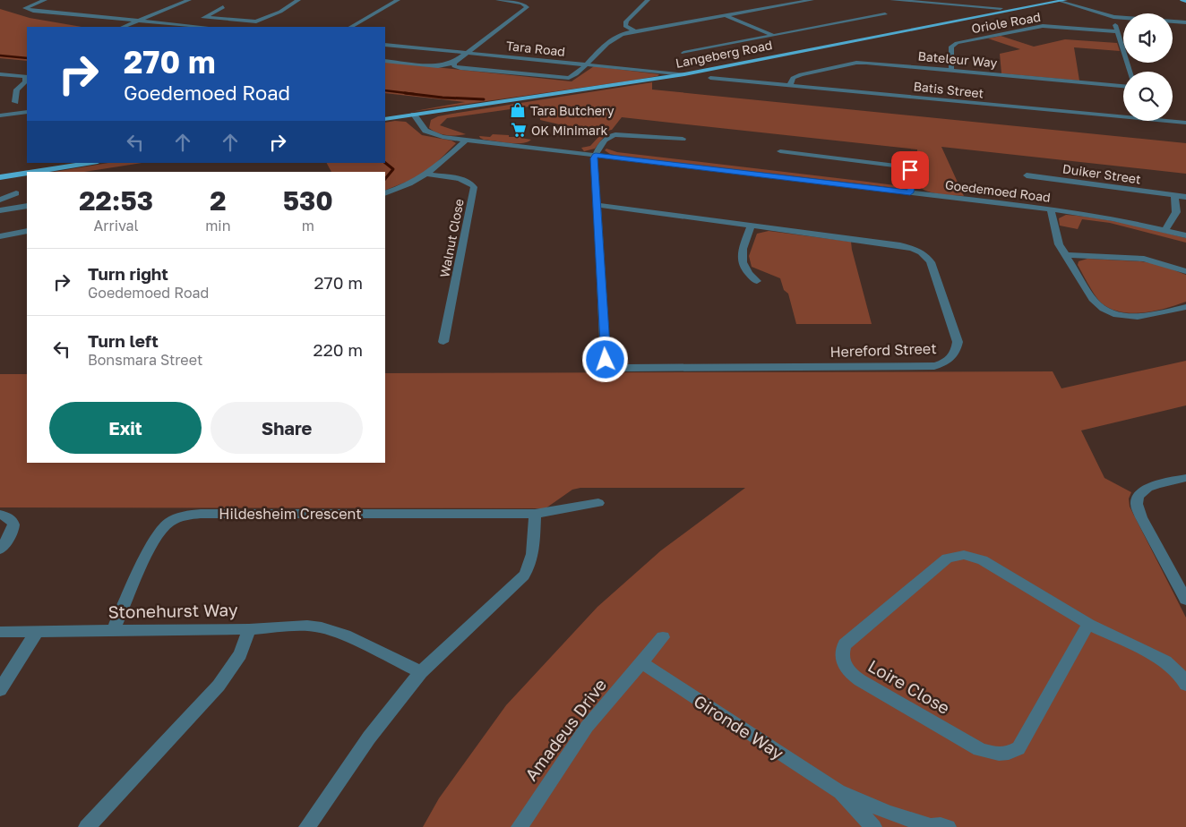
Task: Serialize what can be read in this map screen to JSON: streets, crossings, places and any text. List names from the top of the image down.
{
  "streets": {
    "main road": ["Langeberg Road"],
    "street": [
      "Oriole Road",
      "Tara Road",
      "Bateleur Way",
      "Batis Street",
      "Duiker Street",
      "Goedemoed Road",
      "Walnut Close",
      "Hereford Street",
      "Hildesheim Crescent",
      "Stonehurst Way",
      "Loire Close",
      "Gironde Way",
      "Amadeus Drive"
    ]
  },
  "crossings": [
    ["Oriole Road", "Bateleur Way"],
    ["Tara Road", "Langeberg Road"],
    ["Langeberg Road", "Goedemoed Road"],
    ["Bateleur Way", "Batis Street"],
    ["Hildesheim Crescent", "Stonehurst Way"],
    ["Gironde Way", "Amadeus Drive"]
  ],
  "places": {
    "shop": ["Tara Butchery"],
    "supermarket": ["OK Minimark"]
  },
  "page": {
    "turn": ["270 m", "Goedemoed Road"],
    "eta": [
      "22:53",
      "Arrival",
      "2",
      "min",
      "530",
      "m"
    ],
    "list": [
      {
        "name": "Turn right",
        "note": "Goedemoed Road",
        "value": "270 m"
      },
      {
        "name": "Turn left",
        "note": "Bonsmara Street",
        "value": "220 m"
      }
    ],
    "buttons": ["Exit", "Share"]
  }
}
